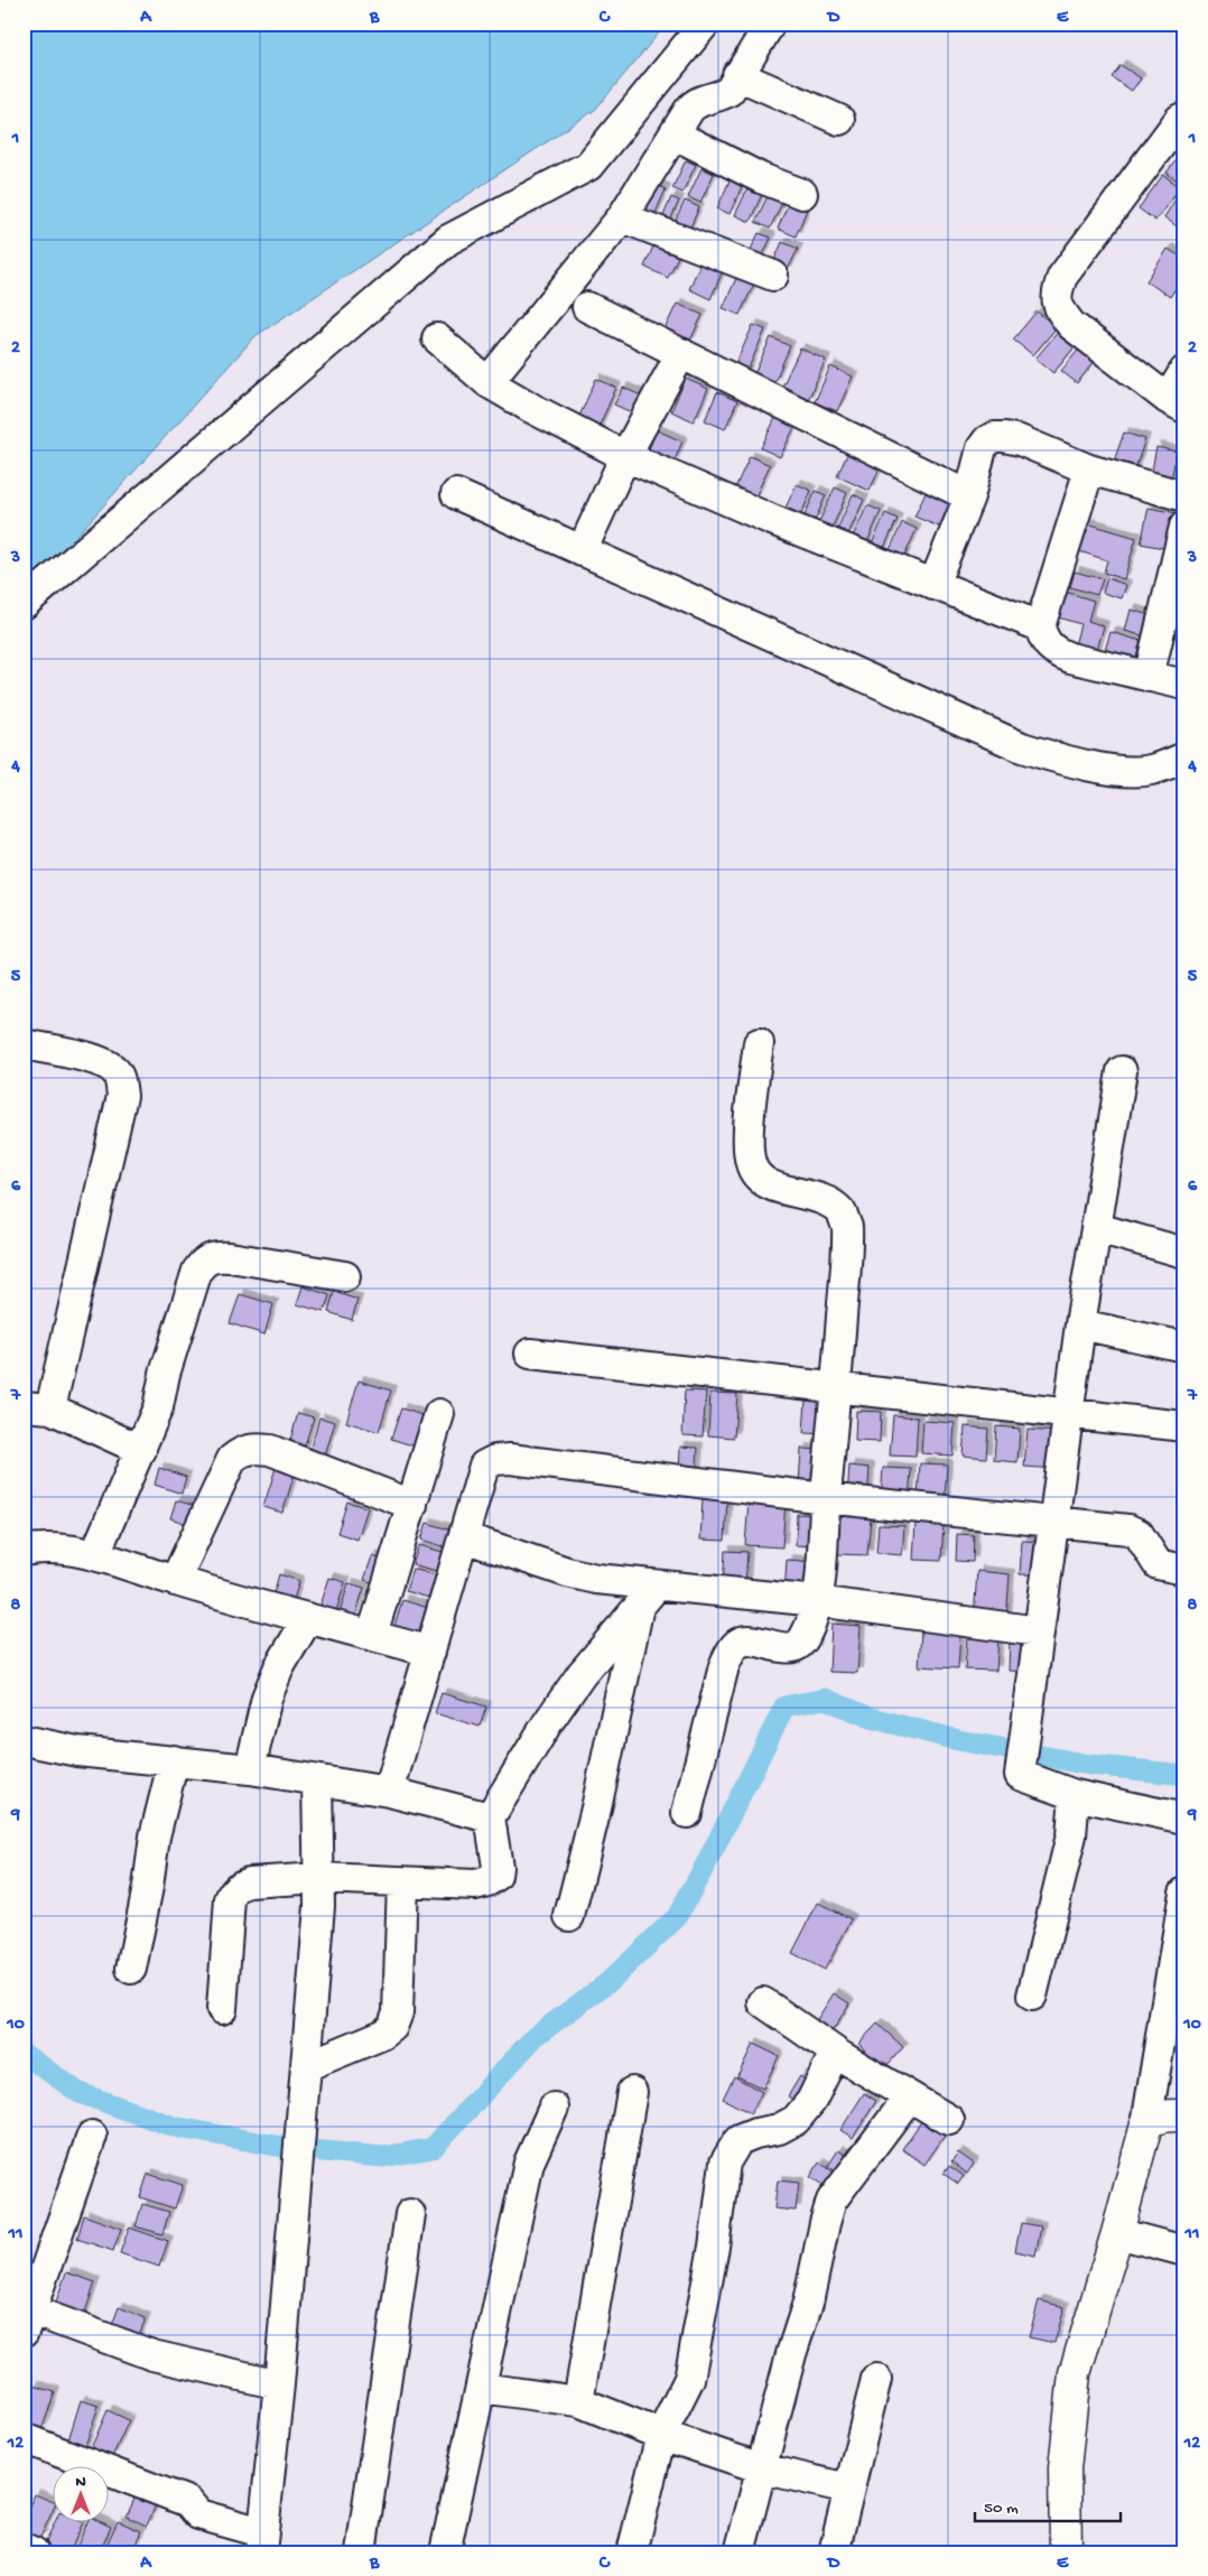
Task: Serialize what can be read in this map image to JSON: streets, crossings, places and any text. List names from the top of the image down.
{
  "scale_bar": "50 m",
  "north": "top",
  "grid": {
    "columns": [
      "A",
      "B",
      "C",
      "D",
      "E"
    ],
    "rows": [
      "1",
      "2",
      "3",
      "4",
      "5",
      "6",
      "7",
      "8",
      "9",
      "10",
      "11",
      "12"
    ]
  }
}
